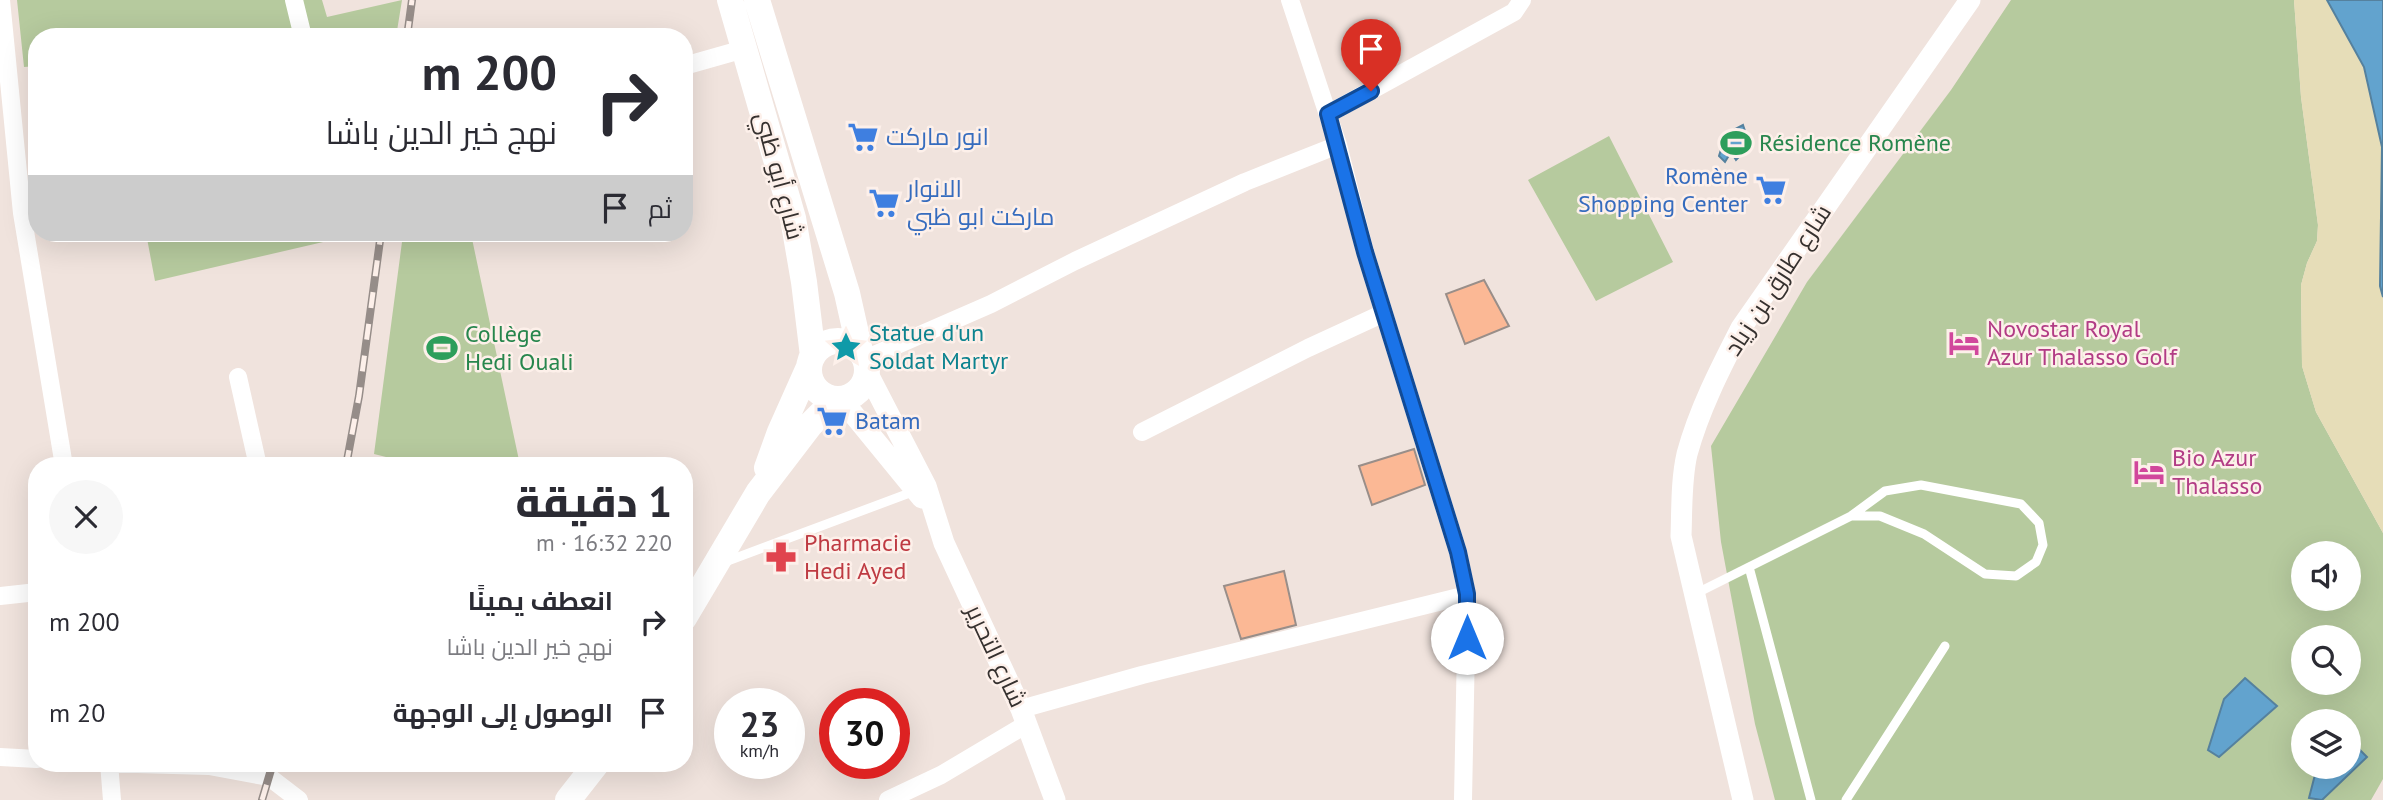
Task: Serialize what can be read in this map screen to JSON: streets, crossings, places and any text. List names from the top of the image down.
{
  "streets": {
    "main road": ["شارع أبو ظبي"],
    "street": ["شارع طارق بن زياد", "شارع التحرير"]
  },
  "crossings": [
    ["شارع أبو ظبي", "شارع التحرير"]
  ],
  "places": {
    "supermarket": [
      "انور ماركت",
      "Romène Shopping Center",
      "الانوار ماركت ابو ظبي",
      "Batam"
    ],
    "sports": ["Résidence Romène", "Collège Hedi Ouali"],
    "hotel": ["Novostar Royal Azur Thalasso Golf", "Bio Azur Thalasso"],
    "place": ["Statue d'un Soldat Martyr"],
    "pharmacy": ["Pharmacie Hedi Ayed"]
  },
  "page": {
    "turn": ["200 m", "نهج خير الدين باشا"],
    "then": "ثم",
    "heading": ["1 دقيقة", "220 m · 16:32"],
    "list": [
      {
        "name": "انعطف يمينًا",
        "note": "نهج خير الدين باشا",
        "value": "200 m"
      },
      {
        "name": "الوصول إلى الوجهة",
        "value": "20 m"
      }
    ],
    "speed": "23 km/h",
    "limit": "30"
  }
}
